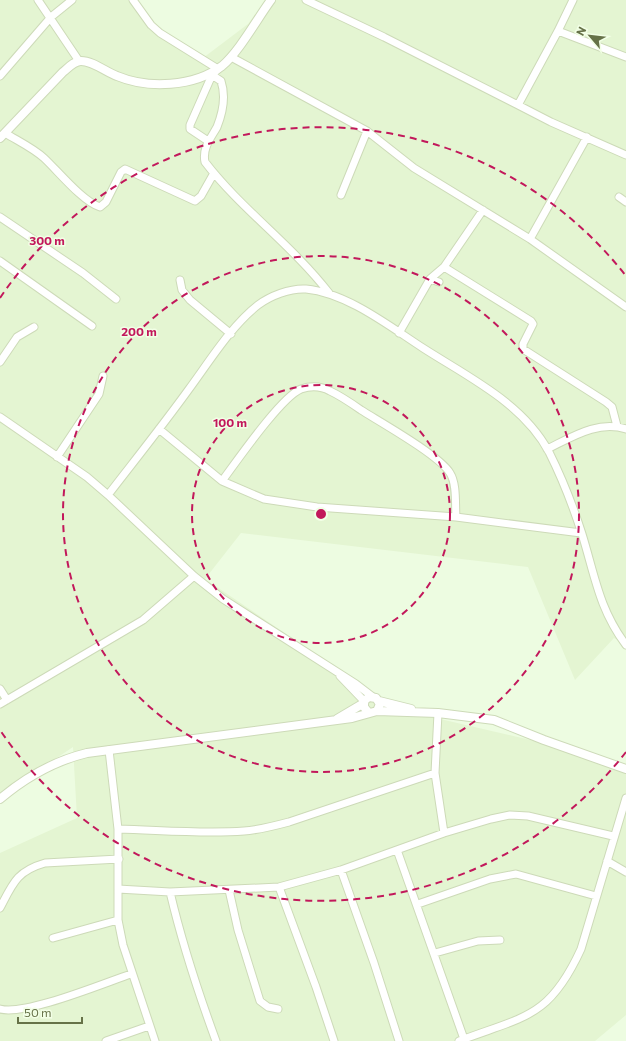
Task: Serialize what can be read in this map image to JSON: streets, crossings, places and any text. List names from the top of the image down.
{
  "scale_bar": "50 m",
  "north": "top left",
  "rings": ["300 m", "200 m", "100 m"]
}
